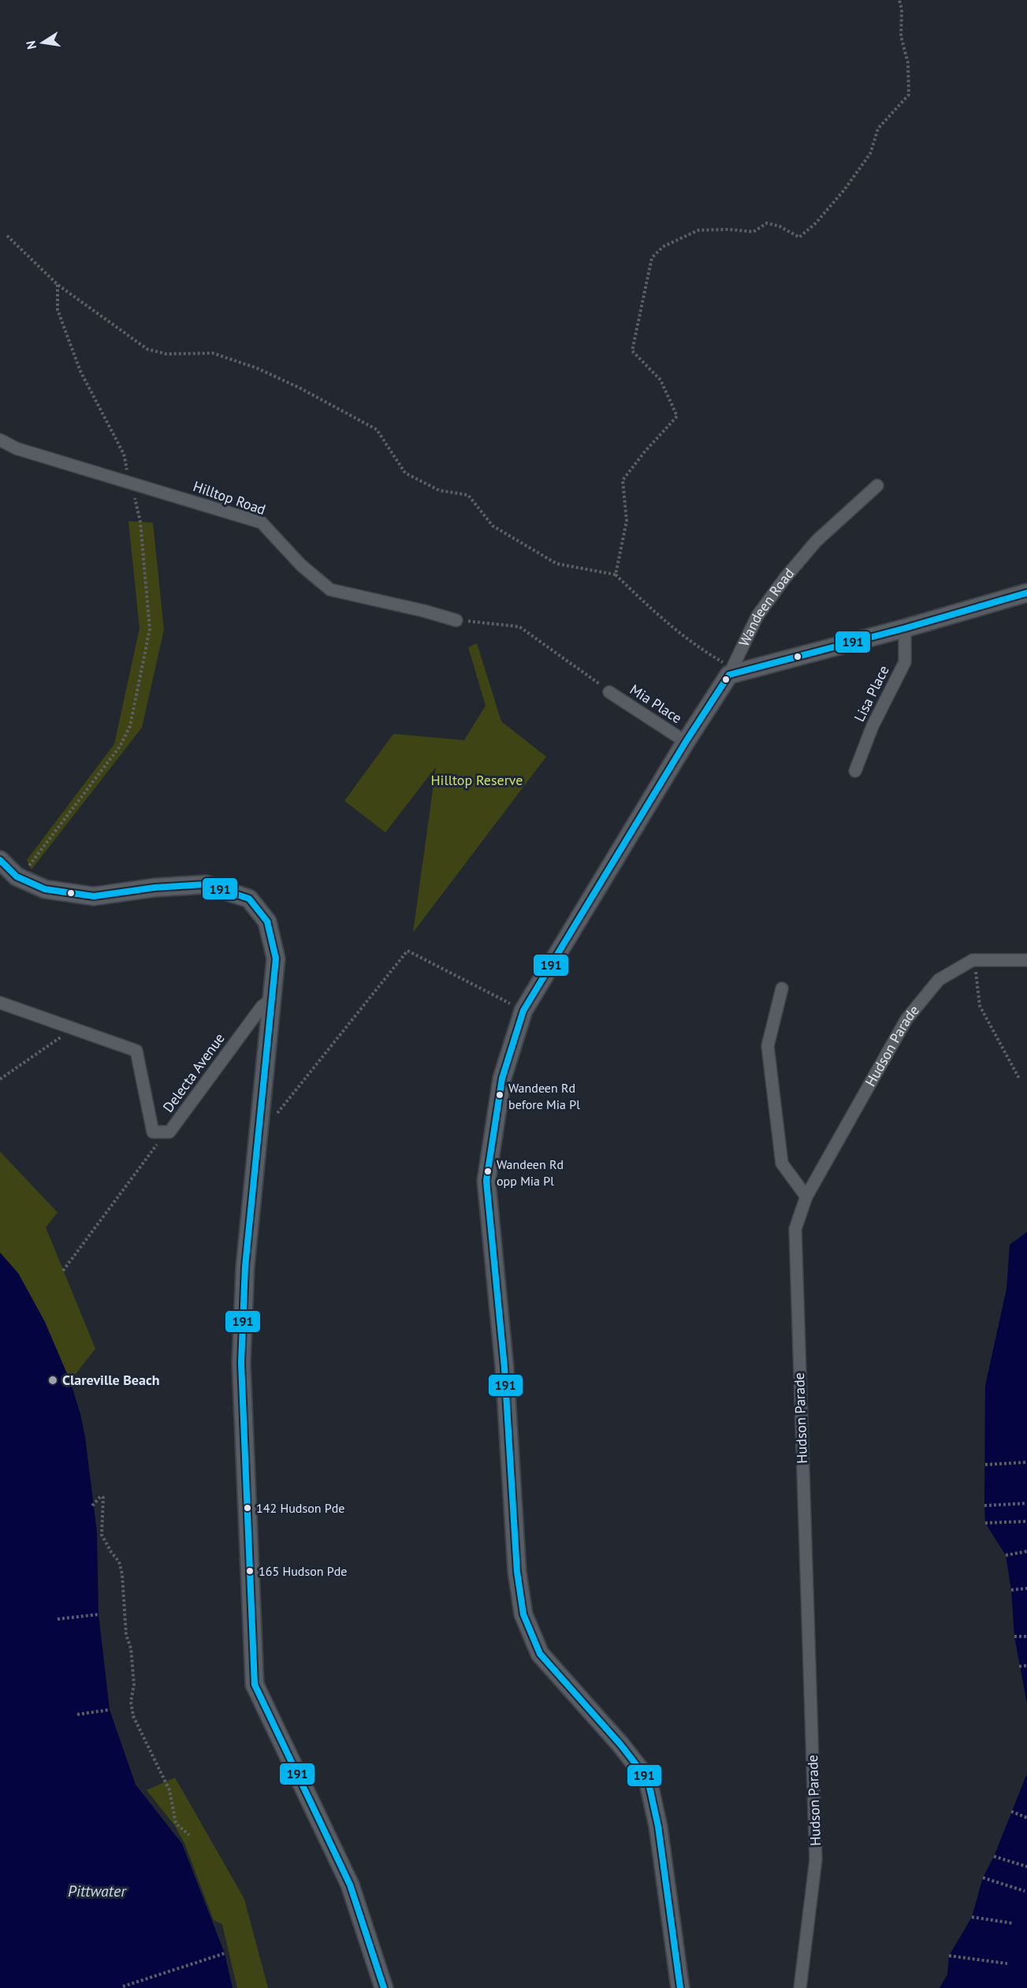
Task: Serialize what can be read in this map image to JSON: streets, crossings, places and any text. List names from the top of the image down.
{
  "streets": {
    "street": [
      "Hilltop Road",
      "Wandeen Road",
      "Lisa Place",
      "Mia Place",
      "Hudson Parade",
      "Delecta Avenue"
    ]
  },
  "crossings": [
    ["Wandeen Road", "Mia Place"]
  ],
  "water": ["Pittwater"],
  "parks": ["Hilltop Reserve"],
  "places": [
    "Wandeen Rd before Mia Pl",
    "Wandeen Rd opp Mia Pl",
    "Clareville Beach",
    "142 Hudson Pde",
    "165 Hudson Pde"
  ],
  "lines": ["transit line 191"],
  "north": "left"
}
